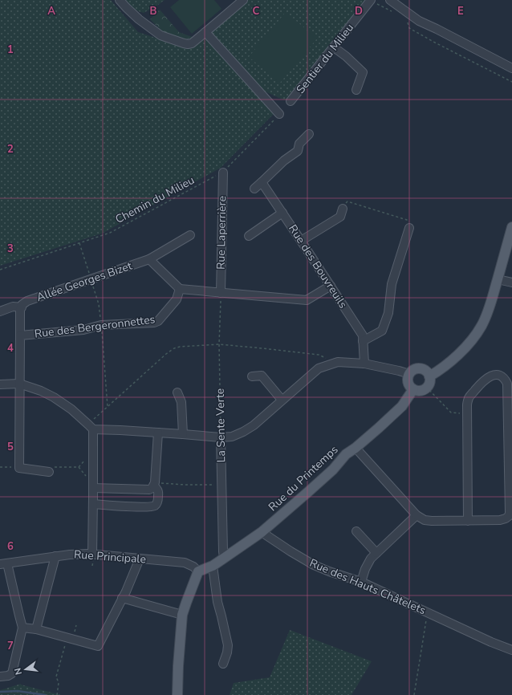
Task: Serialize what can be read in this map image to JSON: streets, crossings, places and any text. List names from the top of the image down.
{
  "streets": {
    "main road": ["Rue du Printemps"],
    "street": [
      "Sentier du Milieu",
      "Rue Laperrière",
      "Rue des Bouvreuils",
      "Allée Georges Bizet",
      "Rue des Bergeronnettes",
      "La Sente Verte",
      "Rue Principale",
      "Rue des Hauts Châtelets"
    ],
    "path": ["Chemin du Milieu"]
  },
  "crossings": [
    ["Chemin du Milieu", "Rue Laperrière"],
    ["Rue Laperrière", "La Sente Verte"],
    ["La Sente Verte", "Rue du Printemps"],
    ["Rue du Printemps", "Rue Principale"],
    ["Rue du Printemps", "Rue des Hauts Châtelets"]
  ],
  "north": "left",
  "grid": {
    "columns": [
      "A",
      "B",
      "C",
      "D",
      "E"
    ],
    "rows": [
      "1",
      "2",
      "3",
      "4",
      "5",
      "6",
      "7"
    ]
  }
}
